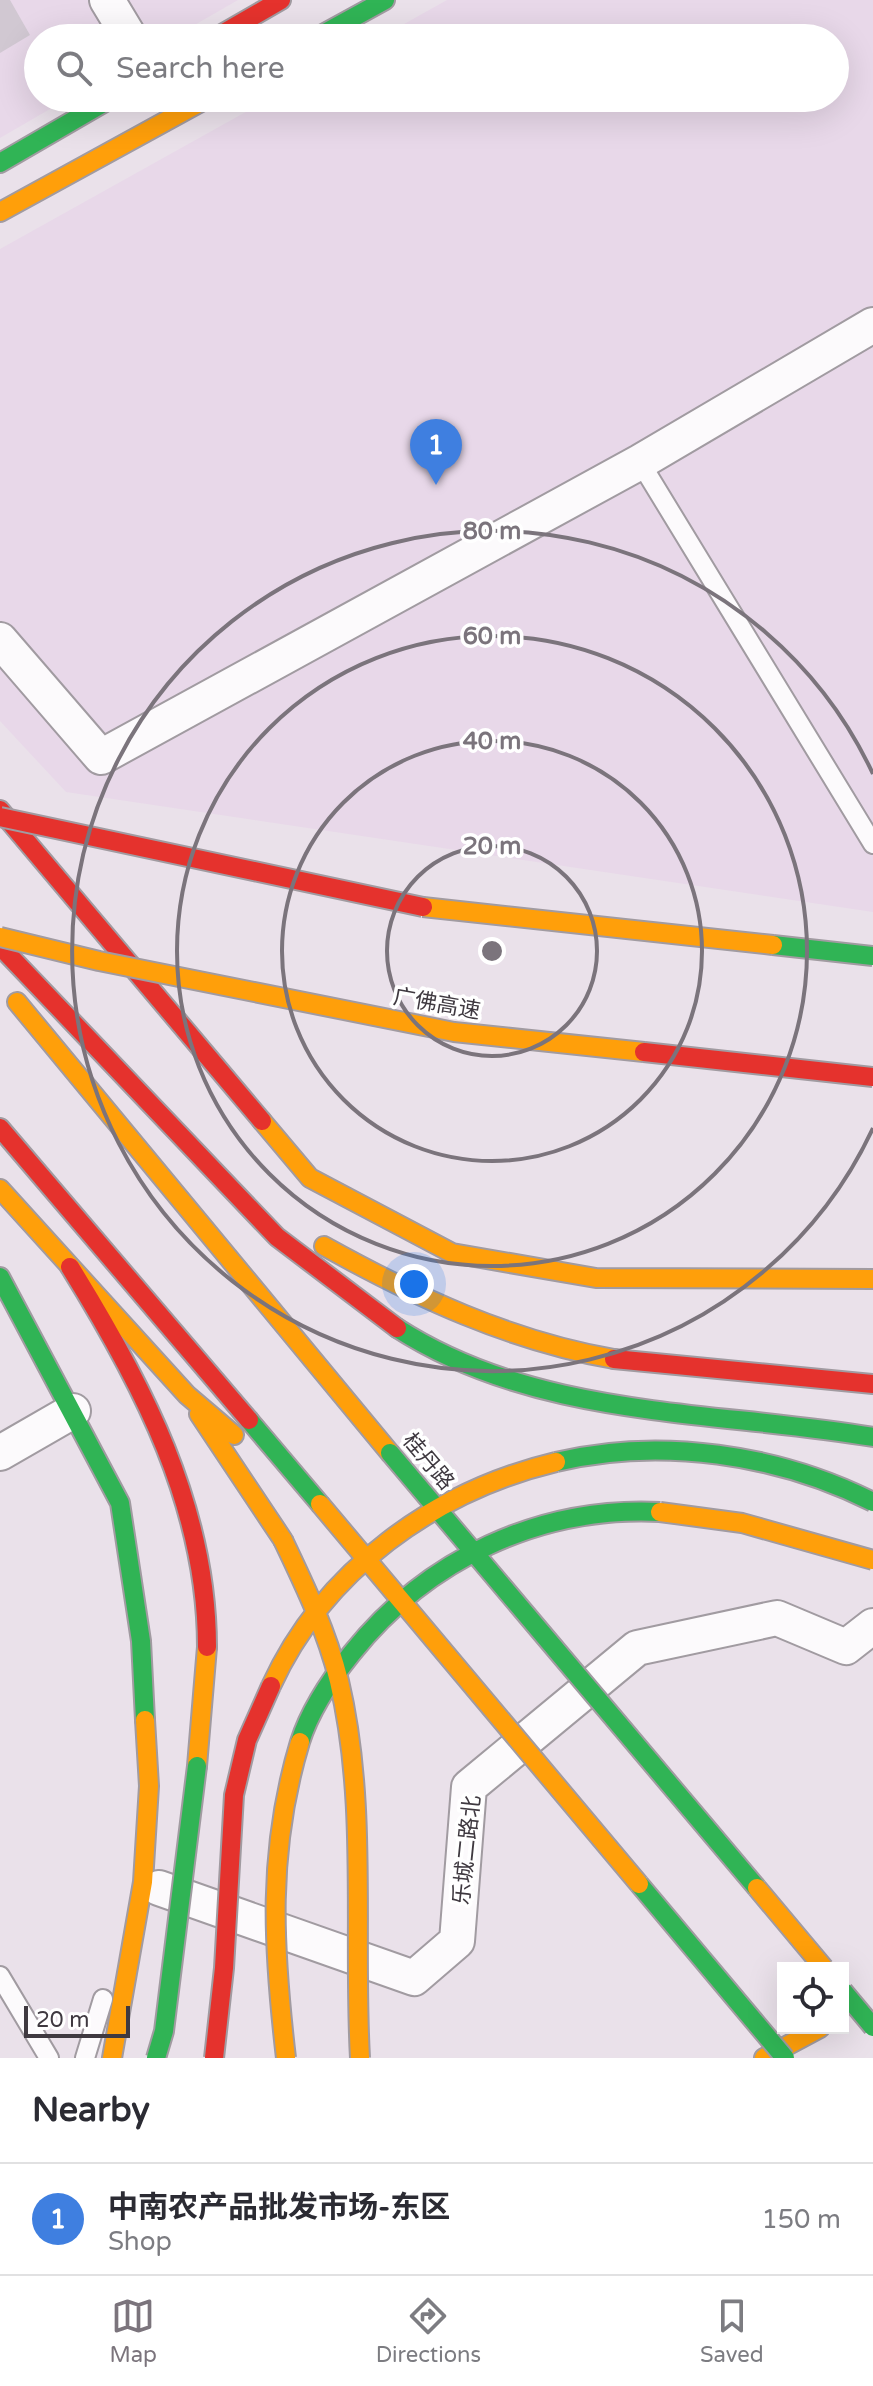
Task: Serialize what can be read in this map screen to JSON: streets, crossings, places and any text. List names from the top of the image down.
{
  "streets": {
    "main road": ["广佛高速", "桂丹路"],
    "street": ["乐城二路北"]
  },
  "scale_bar": "20 m",
  "page": {
    "search": "Search here",
    "pins": "1",
    "scale": "20 m",
    "heading": "Nearby",
    "list": [
      {
        "mark": "1",
        "name": "中南农产品批发市场-东区",
        "note": "Shop",
        "value": "150 m"
      }
    ],
    "nav": ["Map", "Directions", "Saved"]
  },
  "rings": [
    "80 m",
    "60 m",
    "40 m",
    "20 m"
  ]
}
